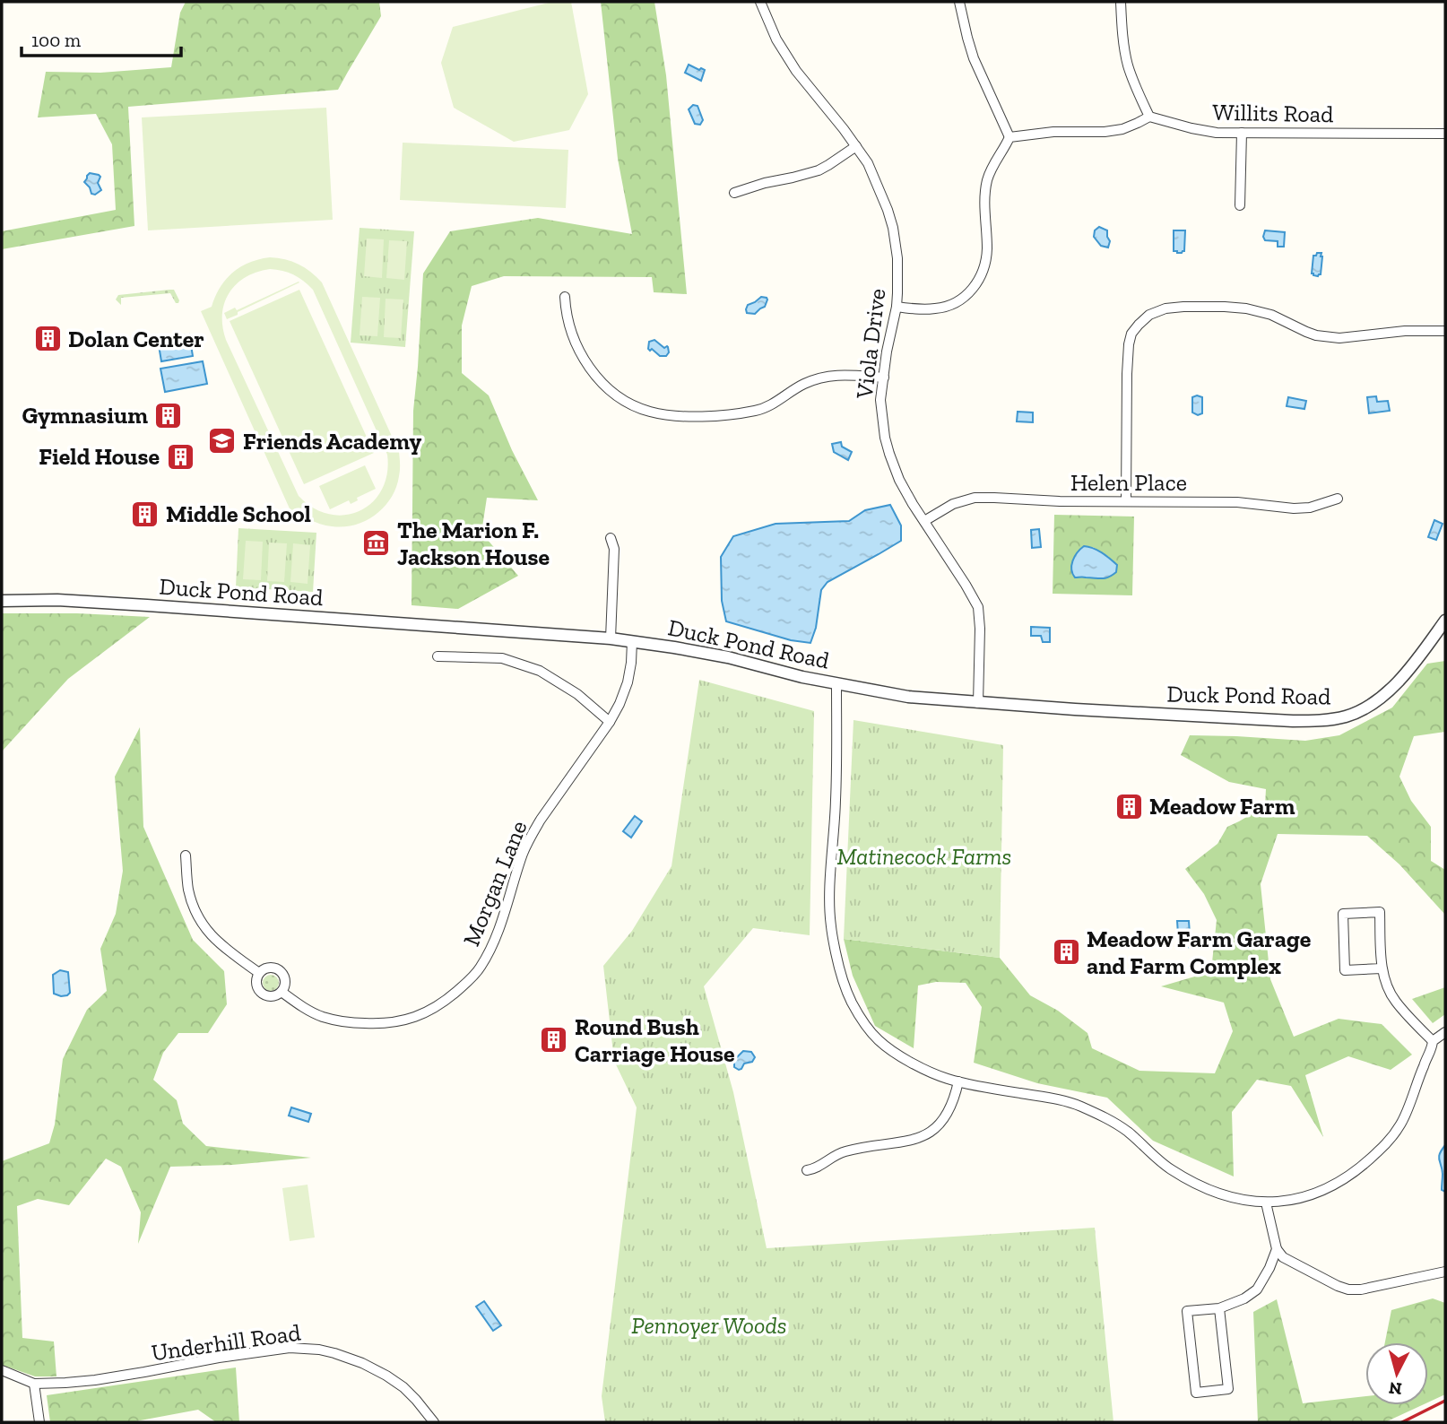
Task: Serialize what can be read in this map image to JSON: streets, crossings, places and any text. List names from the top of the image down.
{
  "streets": {
    "street": [
      "Willits Road",
      "Viola Drive",
      "Helen Place",
      "Duck Pond Road",
      "Morgan Lane",
      "Underhill Road"
    ]
  },
  "crossings": [
    ["Viola Drive", "Helen Place"],
    ["Viola Drive", "Duck Pond Road"],
    ["Duck Pond Road", "Morgan Lane"]
  ],
  "parks": ["Matinecock Farms", "Pennoyer Woods"],
  "places": {
    "building": [
      "Dolan Center",
      "Gymnasium",
      "Field House",
      "Middle School",
      "Meadow Farm",
      "Meadow Farm Garage and Farm Complex",
      "Round Bush Carriage House"
    ],
    "school or university": ["Friends Academy"],
    "museum": ["The Marion F. Jackson House"]
  },
  "scale_bar": "100 m",
  "north": "bottom"
}
